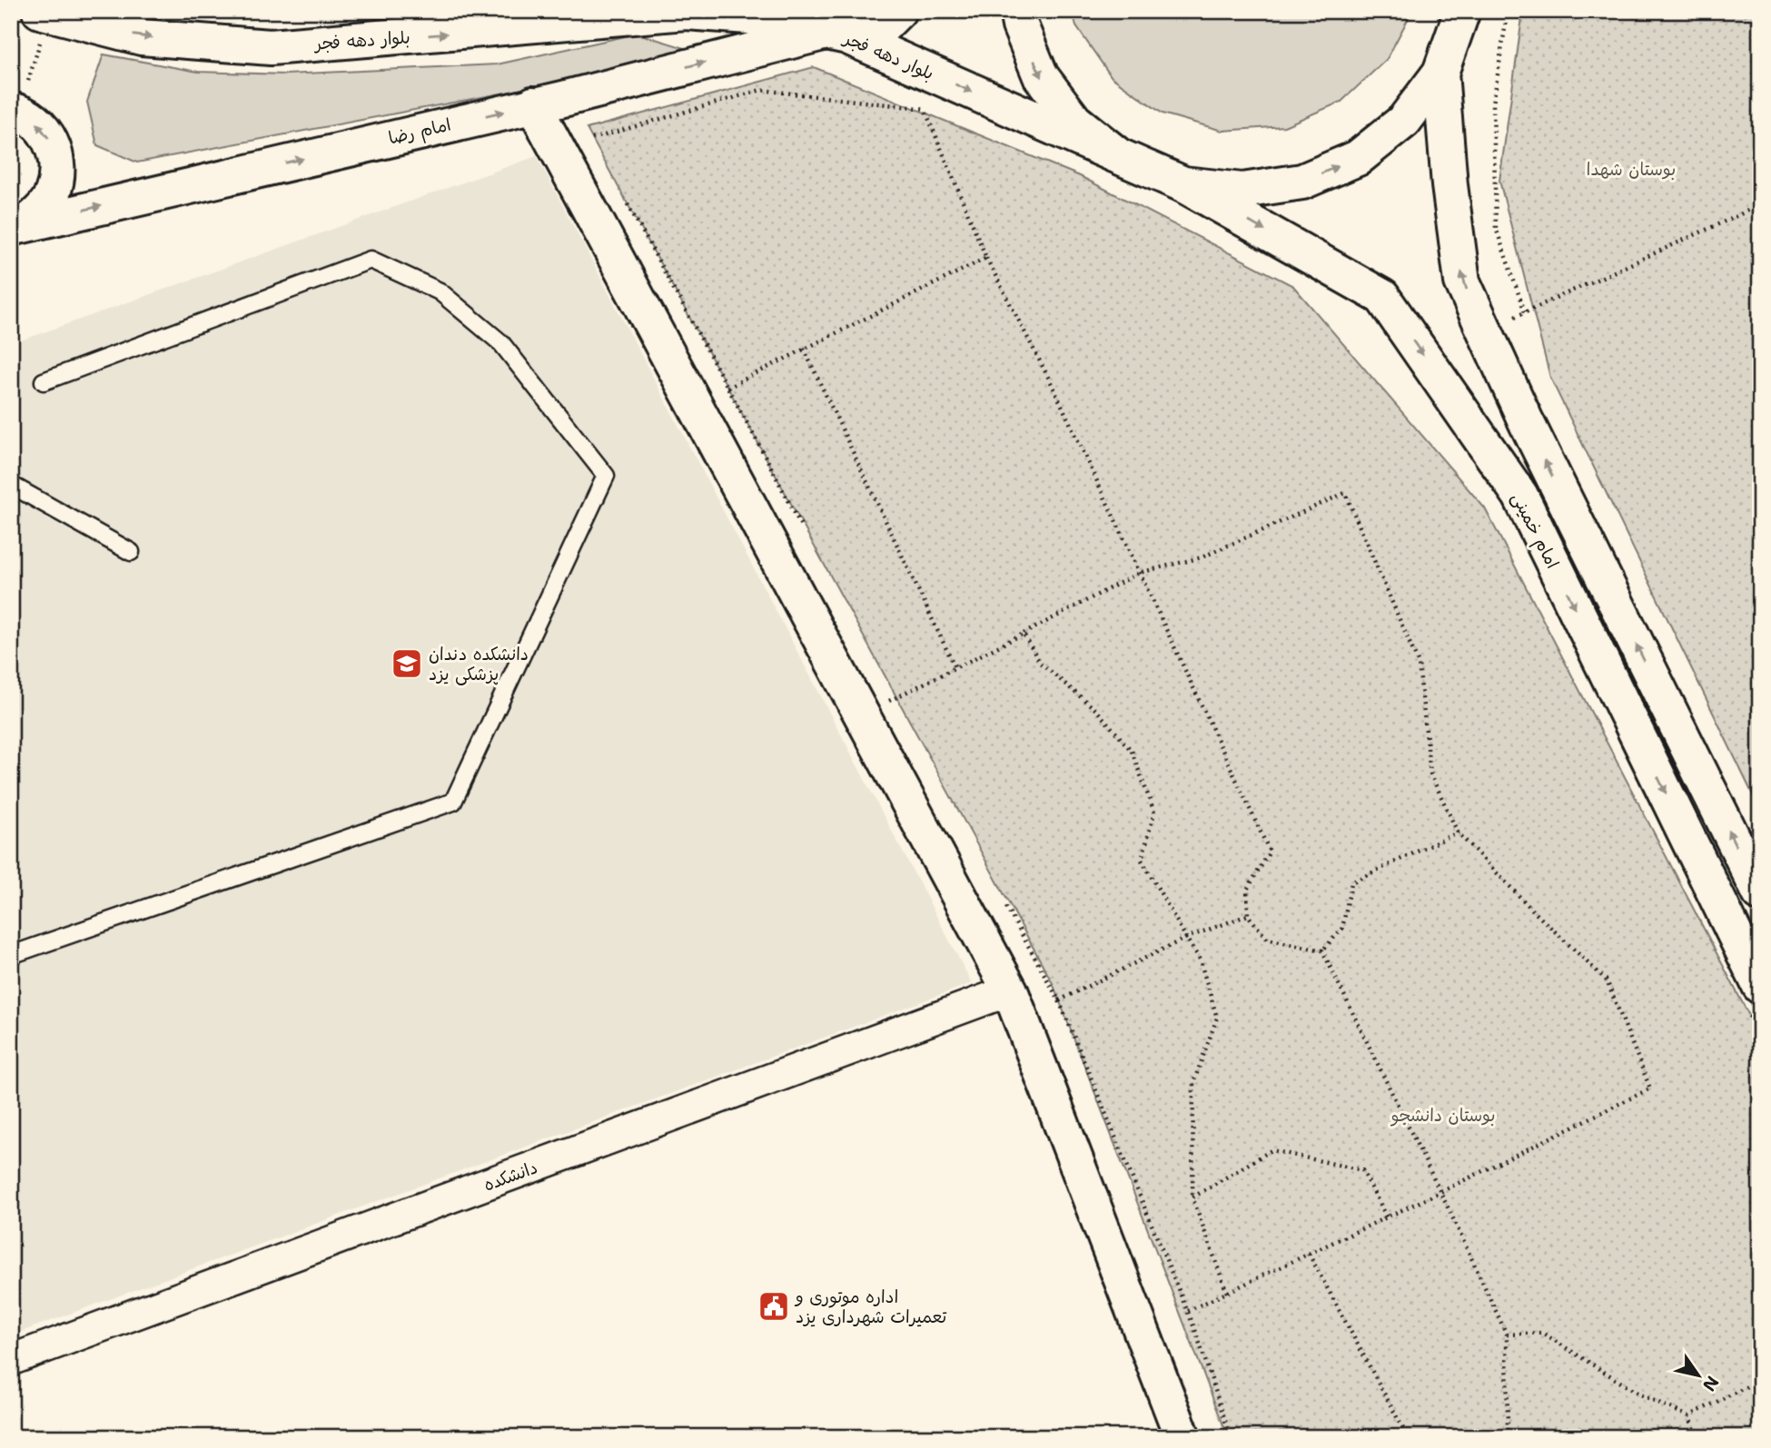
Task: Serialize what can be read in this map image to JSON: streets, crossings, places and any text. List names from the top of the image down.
{
  "streets": {
    "main road": ["بلوار دهه فجر", "امام رضا", "امام خمینی"],
    "street": ["دانشکده"]
  },
  "crossings": [
    ["بلوار دهه فجر", "امام رضا"],
    ["بلوار دهه فجر", "امام خمینی"]
  ],
  "one_way": ["بلوار دهه فجر", "امام رضا"],
  "parks": ["بوستان شهدا", "بوستان دانشجو"],
  "places": {
    "school or university": ["دانشکده دندان پزشکی یزد"],
    "public building": ["اداره موتوری و تعمیرات شهرداری یزد"]
  },
  "north": "bottom right"
}
